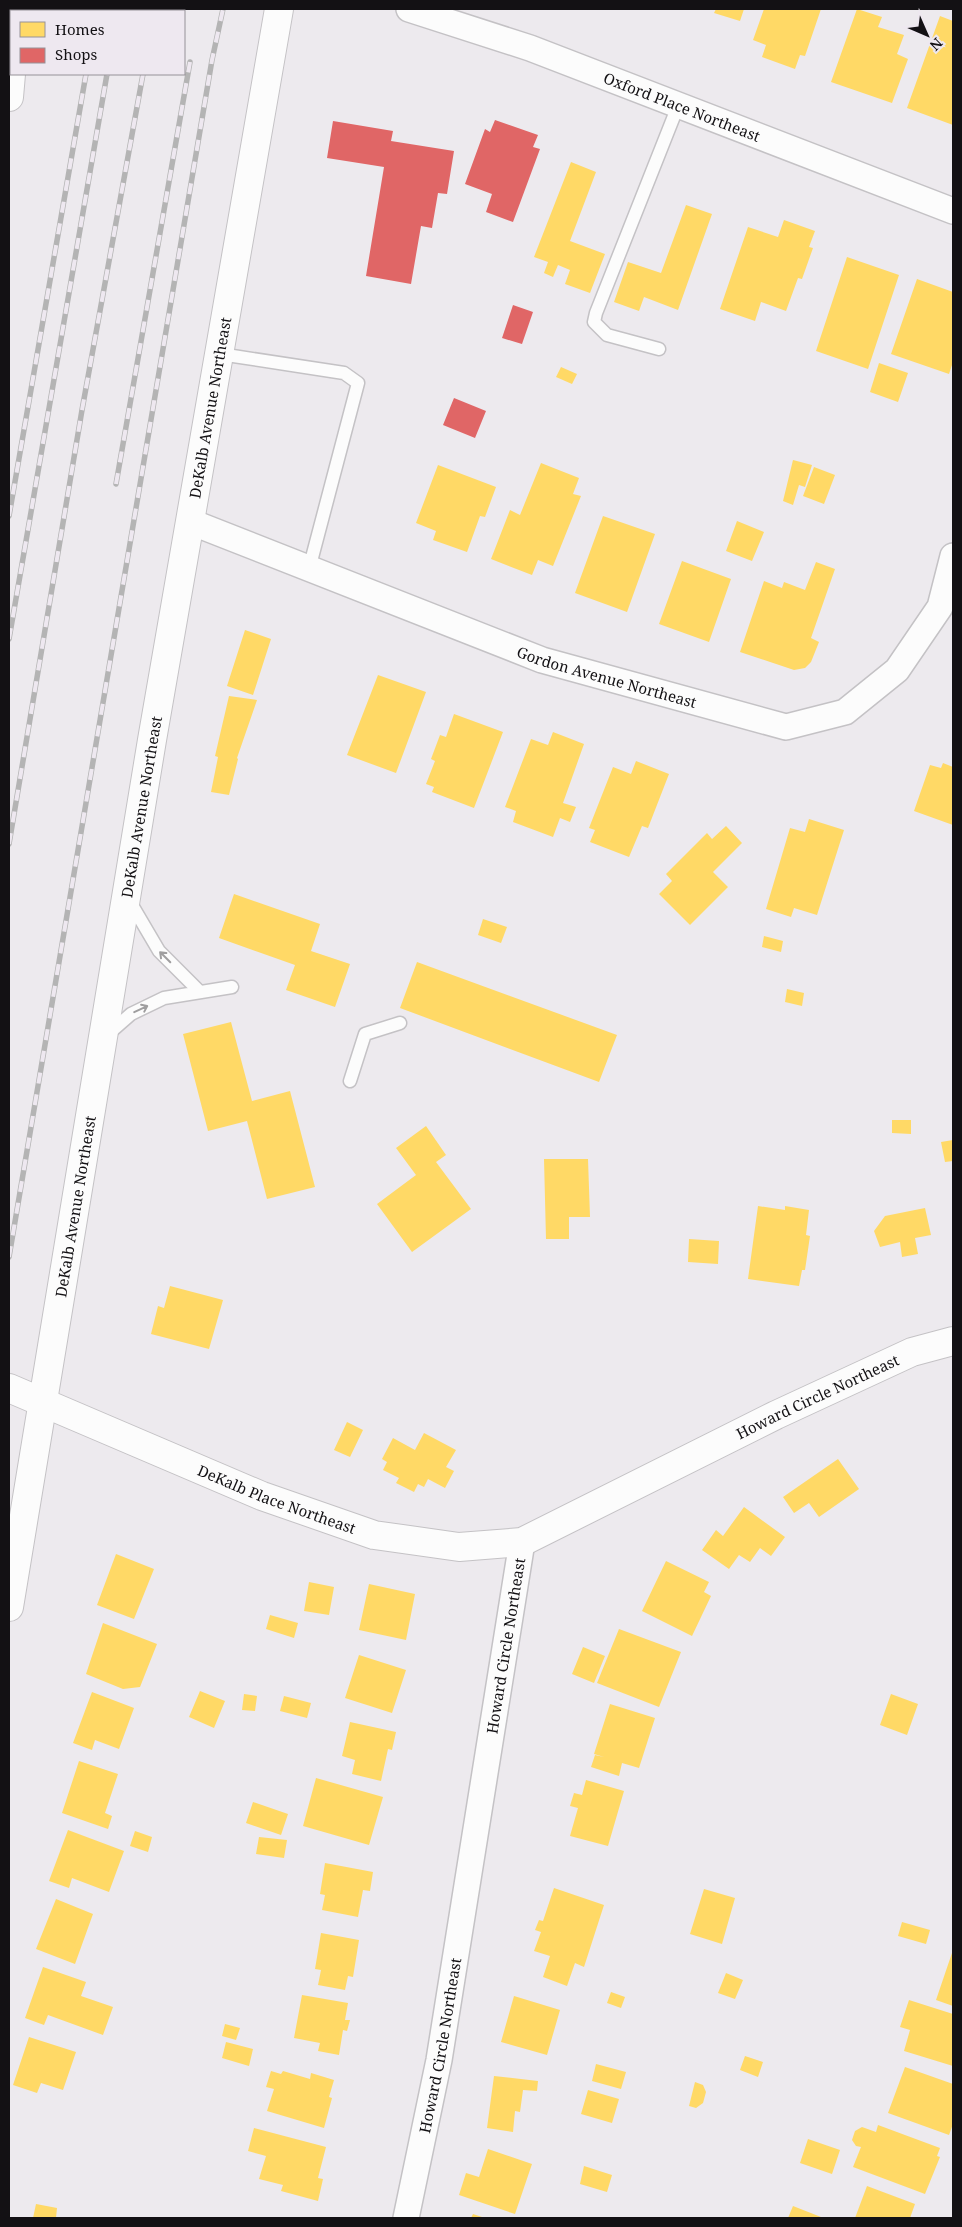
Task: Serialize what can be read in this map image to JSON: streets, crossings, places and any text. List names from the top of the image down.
{
  "streets": {
    "main road": ["DeKalb Avenue Northeast", "Howard Circle Northeast", "DeKalb Place Northeast"],
    "street": ["Oxford Place Northeast", "Gordon Avenue Northeast"]
  },
  "crossings": [
    ["DeKalb Avenue Northeast", "Gordon Avenue Northeast"],
    ["DeKalb Avenue Northeast", "DeKalb Place Northeast"],
    ["Howard Circle Northeast", "DeKalb Place Northeast"]
  ],
  "legend": ["Homes", "Shops"],
  "north": "bottom right"
}
